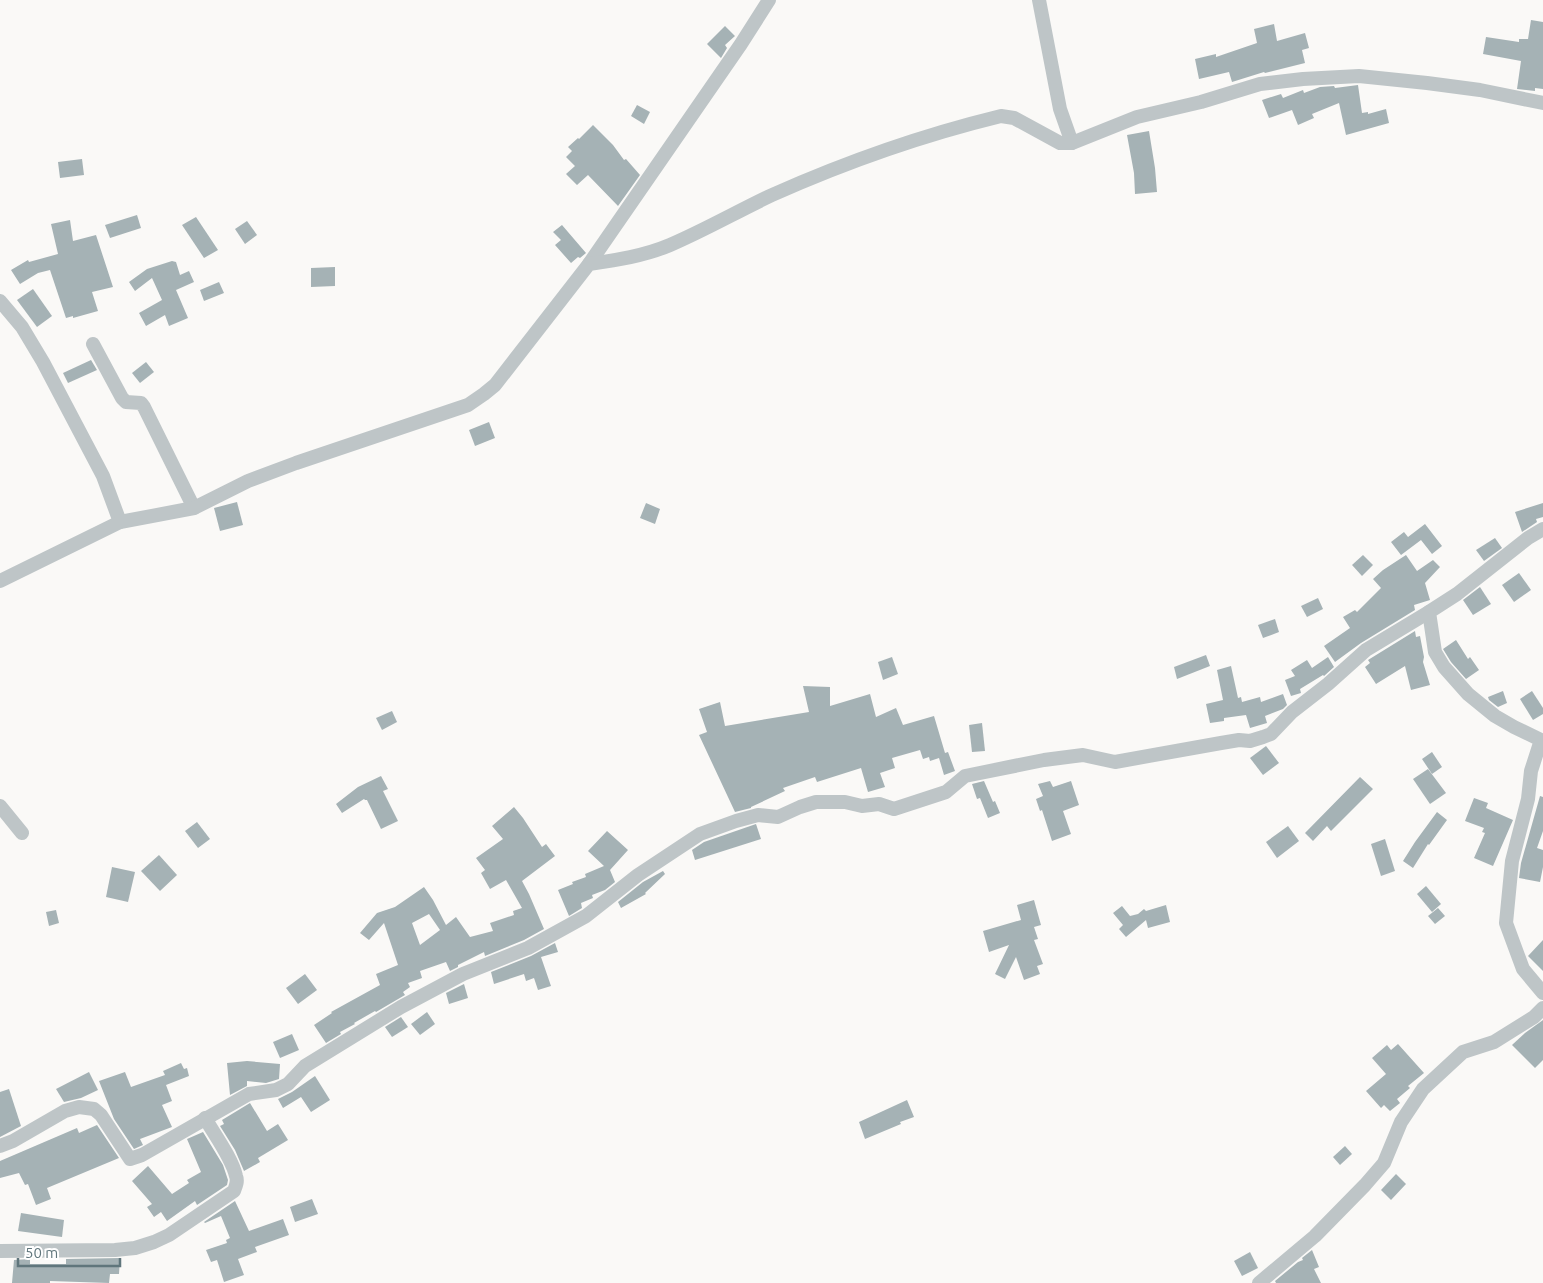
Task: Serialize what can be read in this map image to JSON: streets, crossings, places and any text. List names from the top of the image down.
{
  "scale_bar": "50 m"
}
